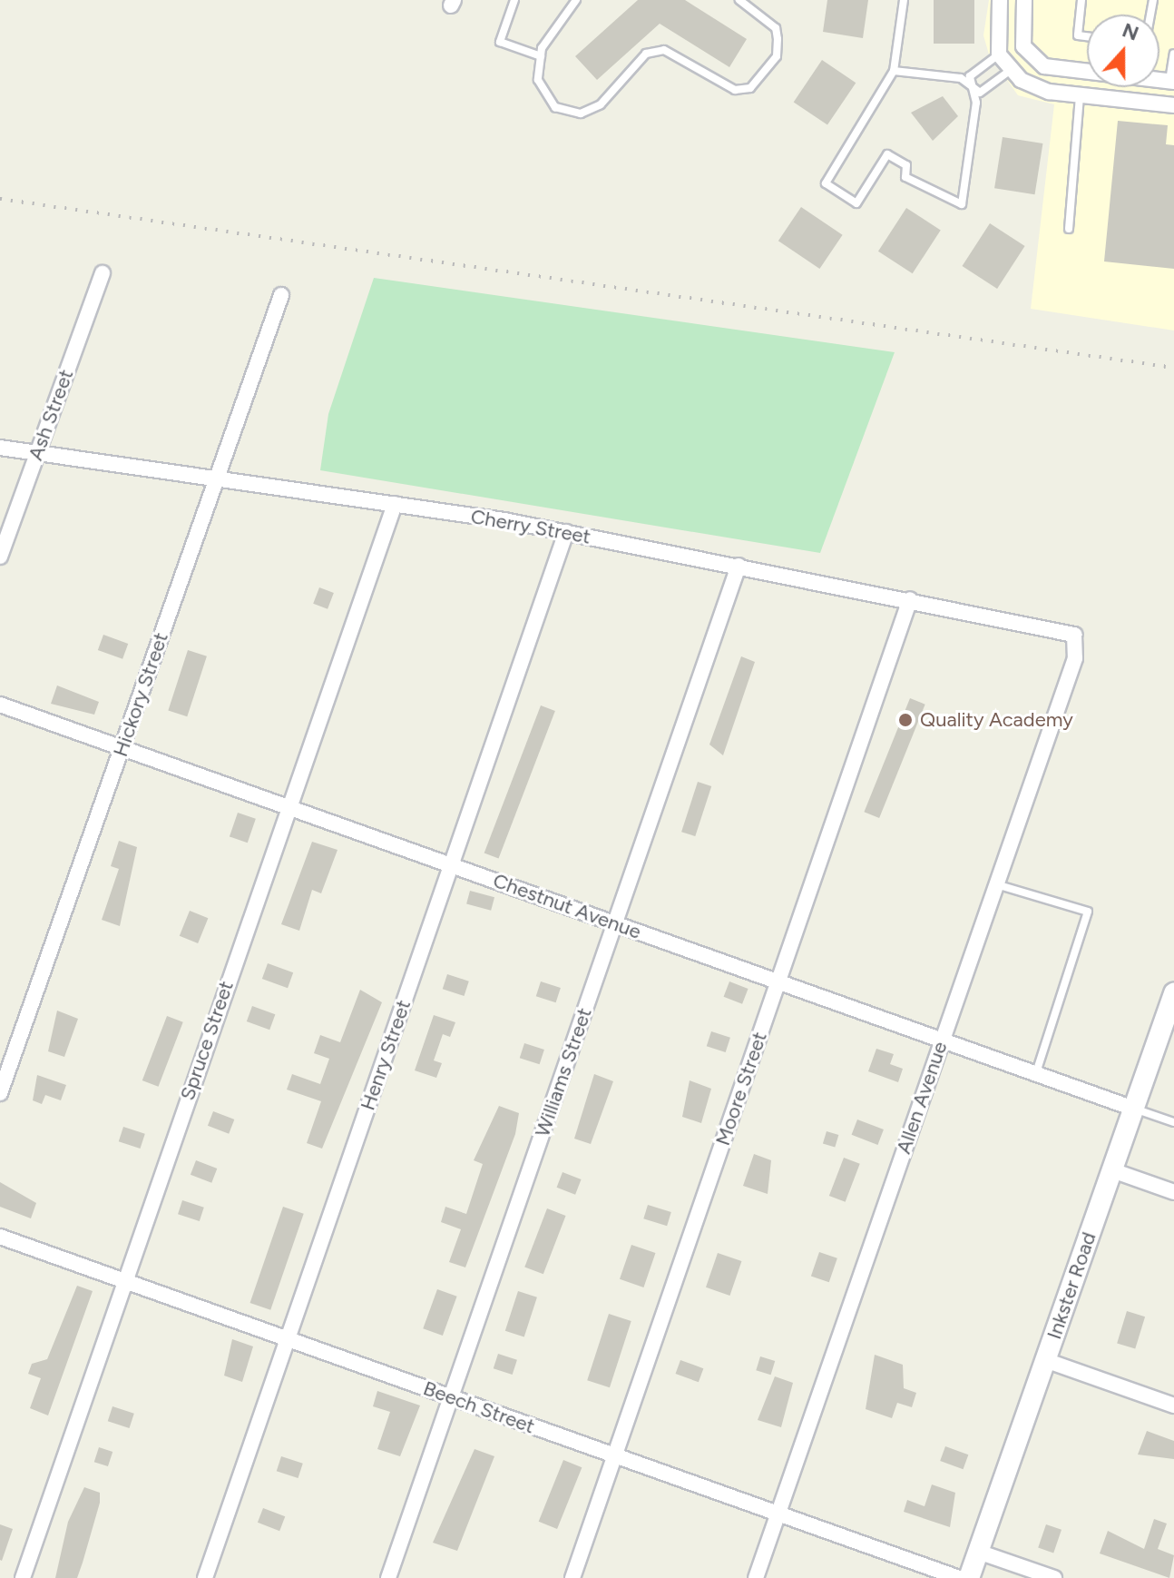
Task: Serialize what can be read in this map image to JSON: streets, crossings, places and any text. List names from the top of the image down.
{
  "streets": {
    "main road": ["Inkster Road"],
    "street": [
      "Ash Street",
      "Cherry Street",
      "Hickory Street",
      "Chestnut Avenue",
      "Spruce Street",
      "Henry Street",
      "Williams Street",
      "Moore Street",
      "Allen Avenue",
      "Beech Street"
    ]
  },
  "crossings": [
    ["Ash Street", "Cherry Street"],
    ["Cherry Street", "Hickory Street"],
    ["Cherry Street", "Spruce Street"],
    ["Cherry Street", "Henry Street"],
    ["Cherry Street", "Williams Street"],
    ["Cherry Street", "Moore Street"],
    ["Cherry Street", "Allen Avenue"],
    ["Hickory Street", "Chestnut Avenue"],
    ["Chestnut Avenue", "Spruce Street"],
    ["Chestnut Avenue", "Henry Street"],
    ["Chestnut Avenue", "Williams Street"],
    ["Chestnut Avenue", "Moore Street"],
    ["Chestnut Avenue", "Allen Avenue"],
    ["Chestnut Avenue", "Inkster Road"],
    ["Spruce Street", "Beech Street"],
    ["Henry Street", "Beech Street"],
    ["Williams Street", "Beech Street"],
    ["Moore Street", "Beech Street"],
    ["Allen Avenue", "Beech Street"]
  ],
  "places": ["Quality Academy"],
  "north": "top"
}
